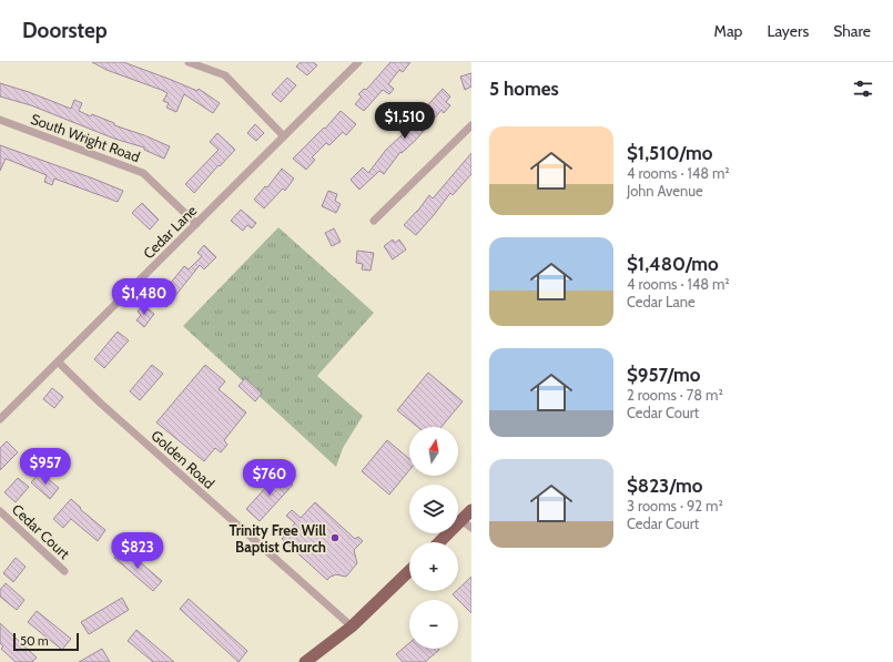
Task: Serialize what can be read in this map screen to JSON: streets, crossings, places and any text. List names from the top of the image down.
{
  "streets": {
    "street": [
      "South Wright Road",
      "Cedar Lane",
      "Golden Road",
      "Cedar Court"
    ]
  },
  "crossings": [
    ["South Wright Road", "Cedar Lane"],
    ["Cedar Lane", "Golden Road"]
  ],
  "places": ["Trinity Free Will Baptist Church"],
  "scale_bar": "50 m",
  "north": "top",
  "page": {
    "header": "Doorstep",
    "nav": ["Map", "Layers", "Share"],
    "heading": "5 homes",
    "price": [
      "$1,510",
      "$1,480",
      "$957",
      "$760",
      "$823"
    ],
    "list": [
      {
        "name": "$1,510/mo",
        "note": "4 rooms · 148 m² · John Avenue"
      },
      {
        "name": "$1,480/mo",
        "note": "4 rooms · 148 m² · Cedar Lane"
      },
      {
        "name": "$957/mo",
        "note": "2 rooms · 78 m² · Cedar Court"
      },
      {
        "name": "$823/mo",
        "note": "3 rooms · 92 m² · Cedar Court"
      }
    ],
    "map_buttons": ["+", "−"],
    "scale": "50 m"
  }
}
